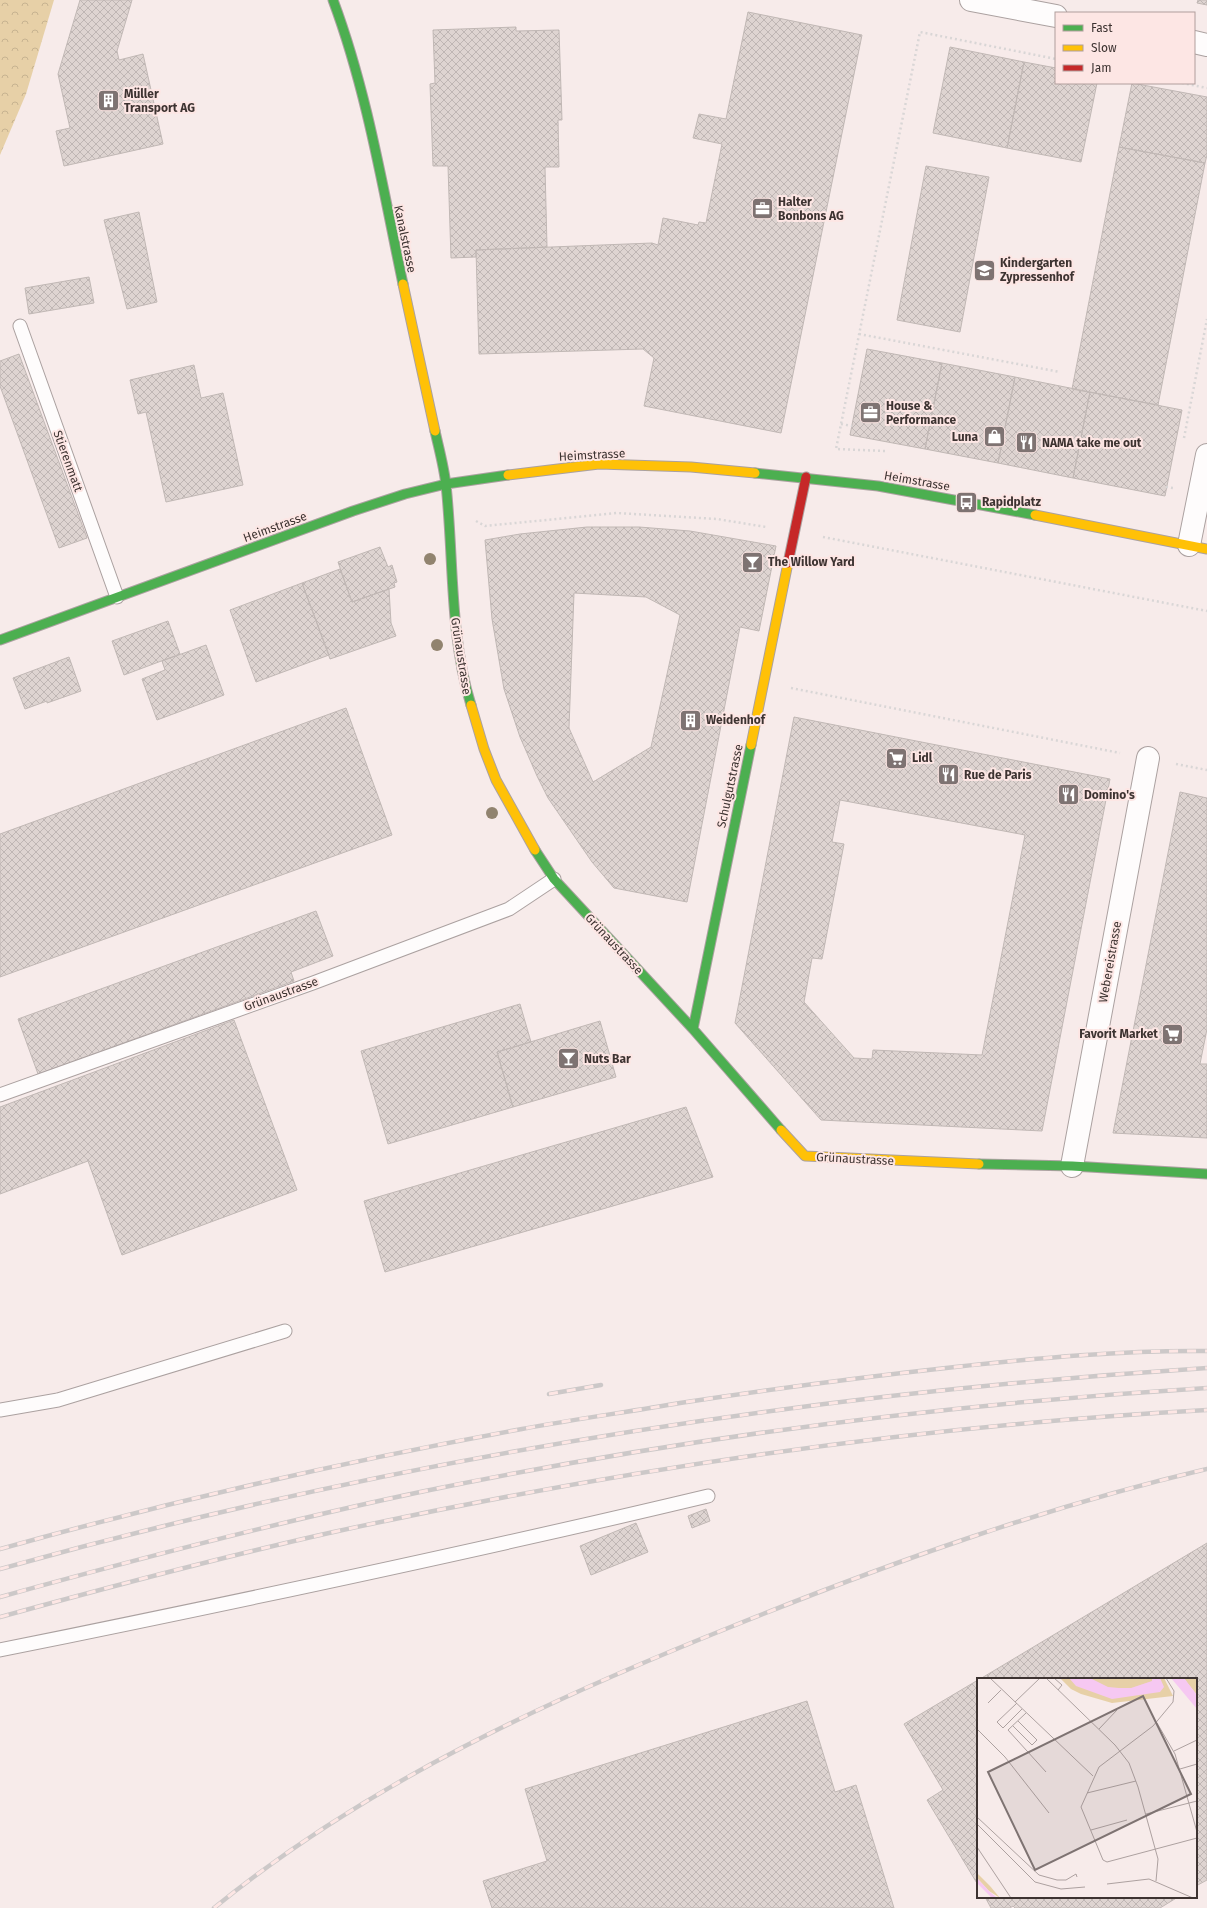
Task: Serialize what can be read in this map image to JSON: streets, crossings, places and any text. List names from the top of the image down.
{
  "streets": {
    "street": [
      "Kanalstrasse",
      "Heimstrasse",
      "Grünaustrasse",
      "Schulgutstrasse",
      "Webereistrasse"
    ],
    "lane": ["Stierenmatt"]
  },
  "crossings": [
    ["Kanalstrasse", "Heimstrasse"],
    ["Kanalstrasse", "Grünaustrasse"],
    ["Heimstrasse", "Stierenmatt"],
    ["Heimstrasse", "Grünaustrasse"],
    ["Heimstrasse", "Schulgutstrasse"],
    ["Grünaustrasse", "Schulgutstrasse"],
    ["Grünaustrasse", "Webereistrasse"]
  ],
  "places": {
    "building": ["Müller Transport AG", "Weidenhof"],
    "office": ["Halter Bonbons AG", "House & Performance"],
    "school or university": ["Kindergarten Zypressenhof"],
    "shop": ["Luna"],
    "restaurant": ["NAMA take me out", "Rue de Paris", "Domino's"],
    "bus stop": ["Rapidplatz"],
    "bar": ["The Willow Yard", "Nuts Bar"],
    "supermarket": ["Lidl", "Favorit Market"]
  },
  "legend": ["Fast", "Slow", "Jam"]
}
